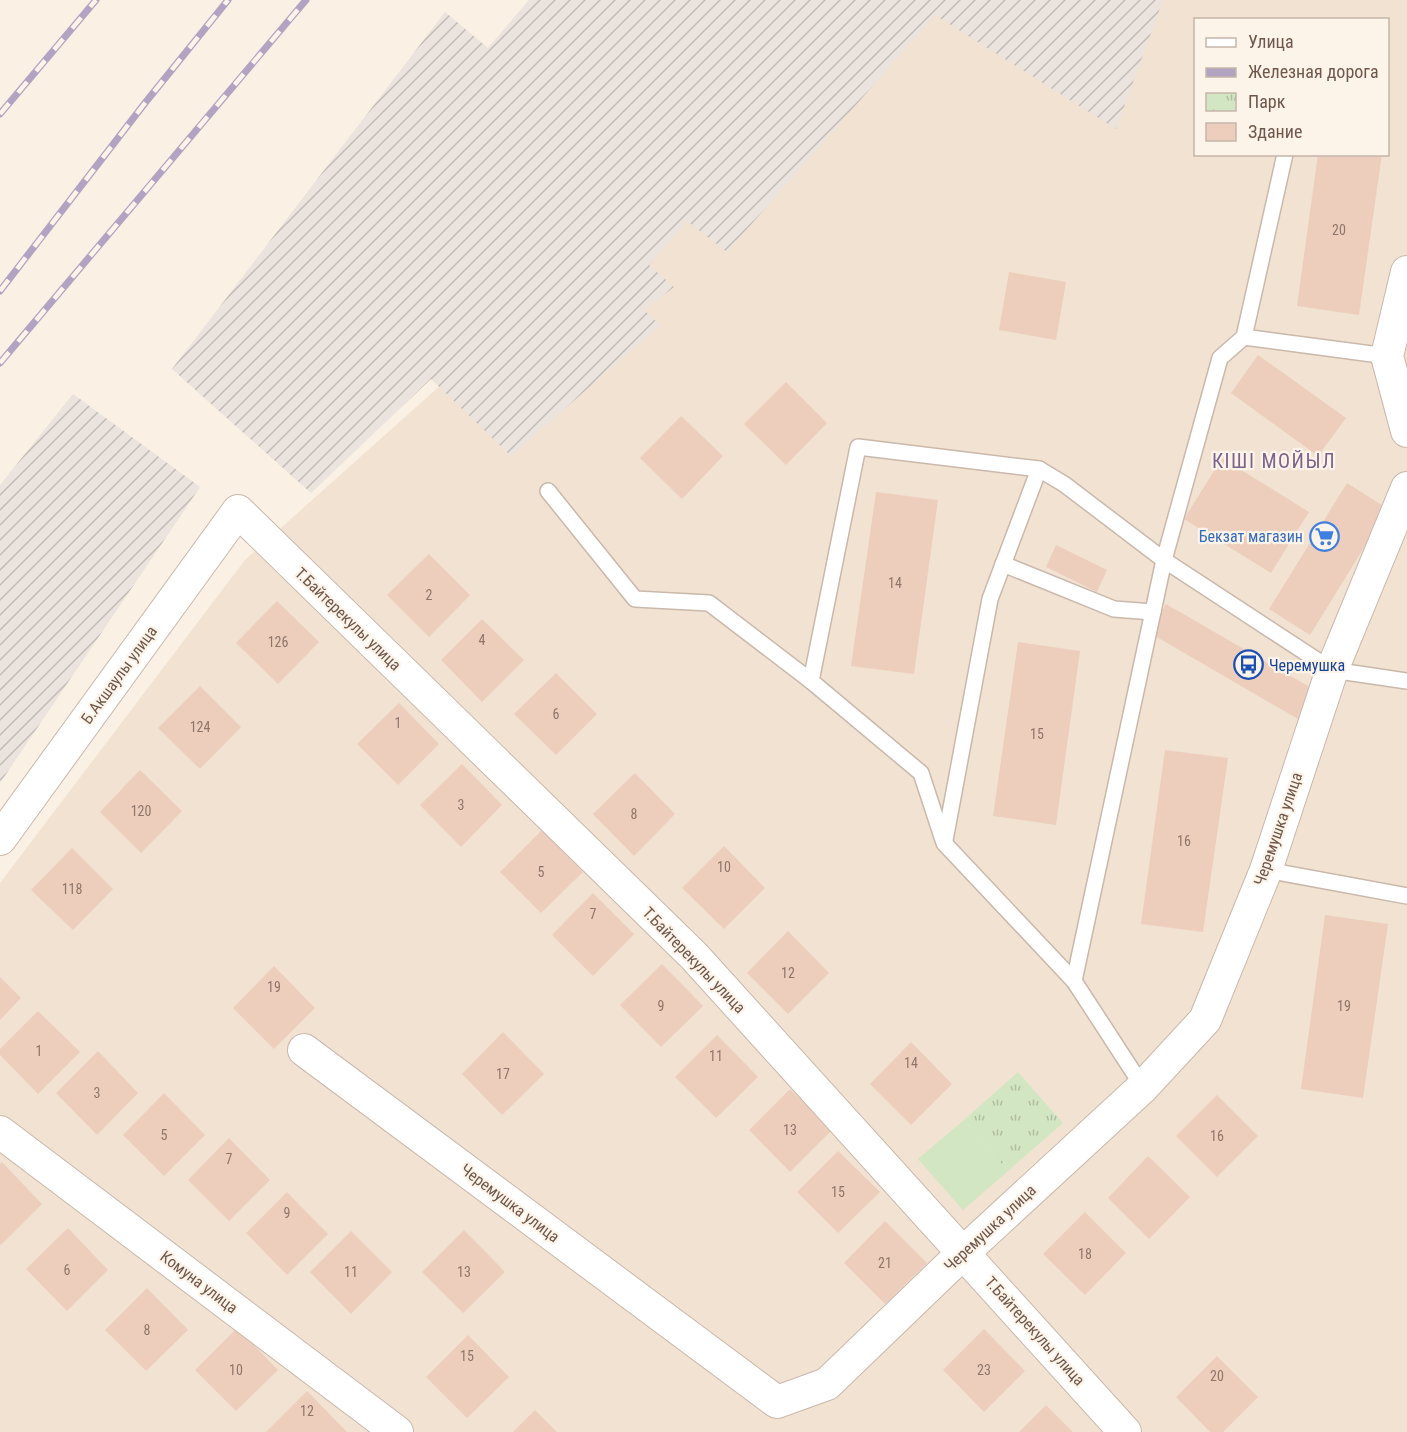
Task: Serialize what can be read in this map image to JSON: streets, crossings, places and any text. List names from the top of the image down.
{
  "streets": {
    "street": [
      "Т.Байтерекулы улица",
      "Б.Акшаулы улица",
      "Черемушка улица",
      "Комуна улица"
    ]
  },
  "crossings": [
    ["Т.Байтерекулы улица", "Б.Акшаулы улица"],
    ["Т.Байтерекулы улица", "Черемушка улица"]
  ],
  "districts": ["КІШІ МОЙЫЛ"],
  "places": {
    "supermarket": ["Бекзат магазин"],
    "bus stop": ["Черемушка"]
  },
  "house_numbers": [
    "20",
    "14",
    "2",
    "4",
    "126",
    "6",
    "1",
    "124",
    "15",
    "3",
    "120",
    "8",
    "16",
    "10",
    "5",
    "118",
    "7",
    "12",
    "19",
    "9",
    "19",
    "1",
    "11",
    "14",
    "17",
    "3",
    "13",
    "5",
    "16",
    "7",
    "15",
    "9",
    "18",
    "21",
    "6",
    "11",
    "13",
    "8",
    "15",
    "10",
    "23",
    "20",
    "12"
  ],
  "legend": [
    "Улица",
    "Железная дорога",
    "Парк",
    "Здание"
  ]
}
